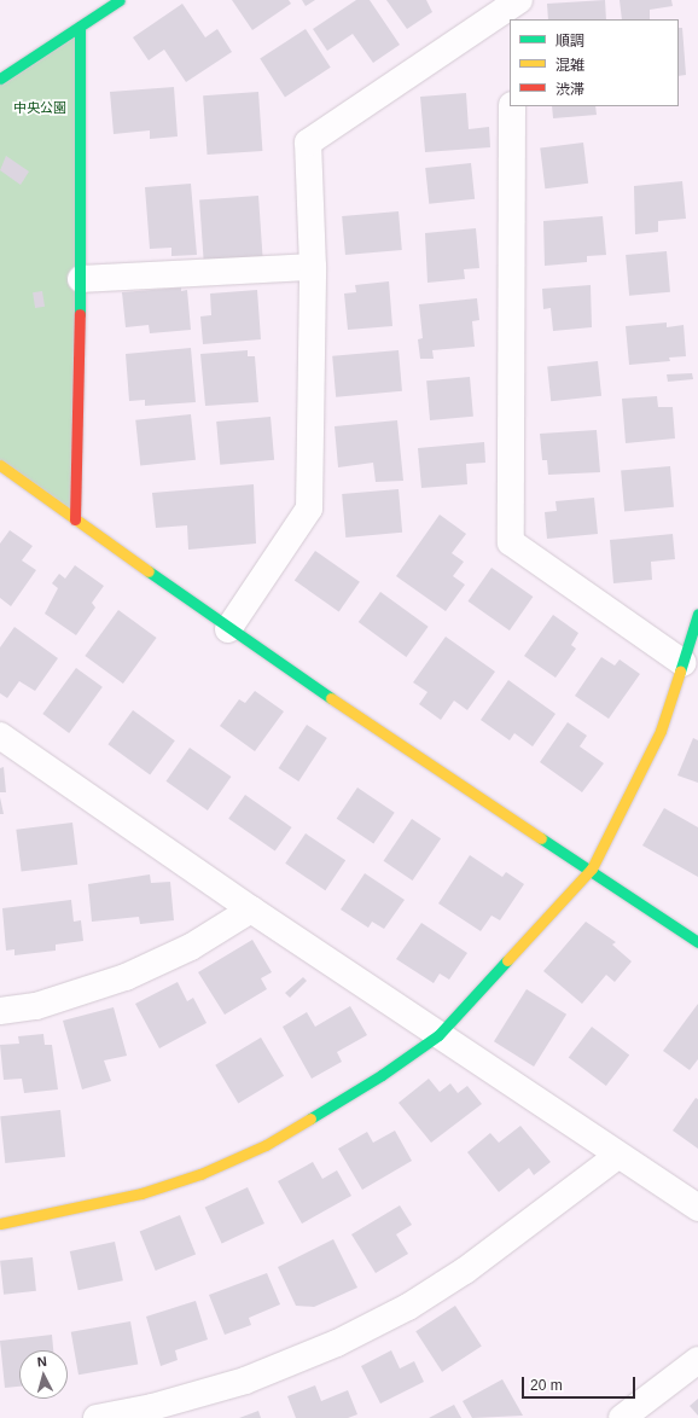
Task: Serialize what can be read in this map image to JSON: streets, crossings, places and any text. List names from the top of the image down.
{
  "parks": ["中央公園"],
  "legend": ["順調", "混雑", "渋滞"],
  "scale_bar": "20 m",
  "north": "top"
}
